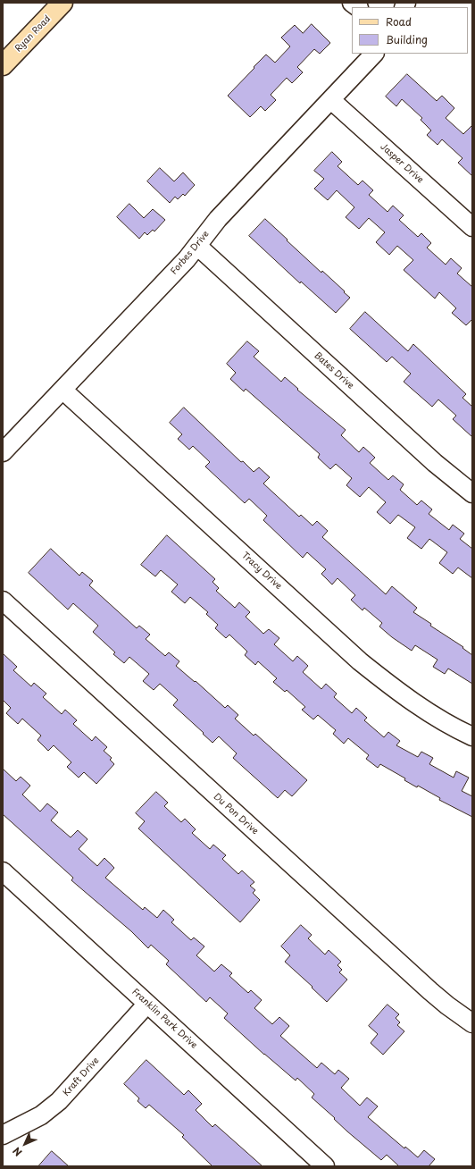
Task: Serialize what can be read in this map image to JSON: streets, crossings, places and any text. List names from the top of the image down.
{
  "streets": {
    "main road": ["Ryan Road"],
    "street": [
      "Jasper Drive",
      "Forbes Drive",
      "Bates Drive",
      "Tracy Drive",
      "Du Pon Drive",
      "Franklin Park Drive",
      "Kraft Drive"
    ]
  },
  "crossings": [
    ["Jasper Drive", "Forbes Drive"],
    ["Forbes Drive", "Bates Drive"],
    ["Forbes Drive", "Tracy Drive"],
    ["Franklin Park Drive", "Kraft Drive"]
  ],
  "legend": ["Road", "Building"],
  "north": "bottom left"
}
